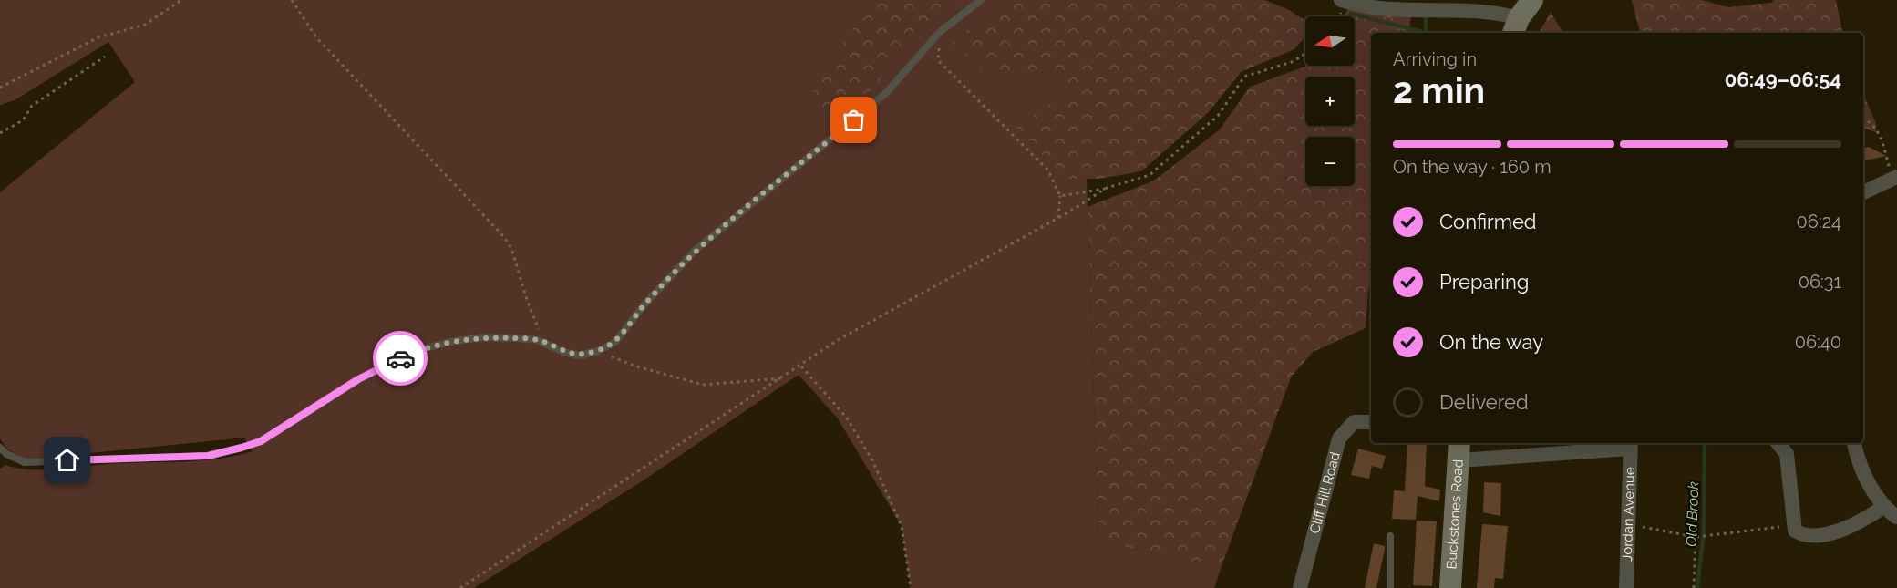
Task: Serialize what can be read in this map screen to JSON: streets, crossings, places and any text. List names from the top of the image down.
{
  "streets": {
    "main road": ["Buckstones Road"],
    "street": ["Cliff Hill Road", "Jordan Avenue"]
  },
  "water": ["Old Brook"],
  "north": "left",
  "page": {
    "map_buttons": ["+", "−"],
    "heading": ["2 min", "Arriving in", "06:49–06:54"],
    "bar": "On the way · 160 m",
    "list": [
      ["Confirmed", "06:24"],
      ["Preparing", "06:31"],
      ["On the way", "06:40"],
      "Delivered"
    ]
  }
}
